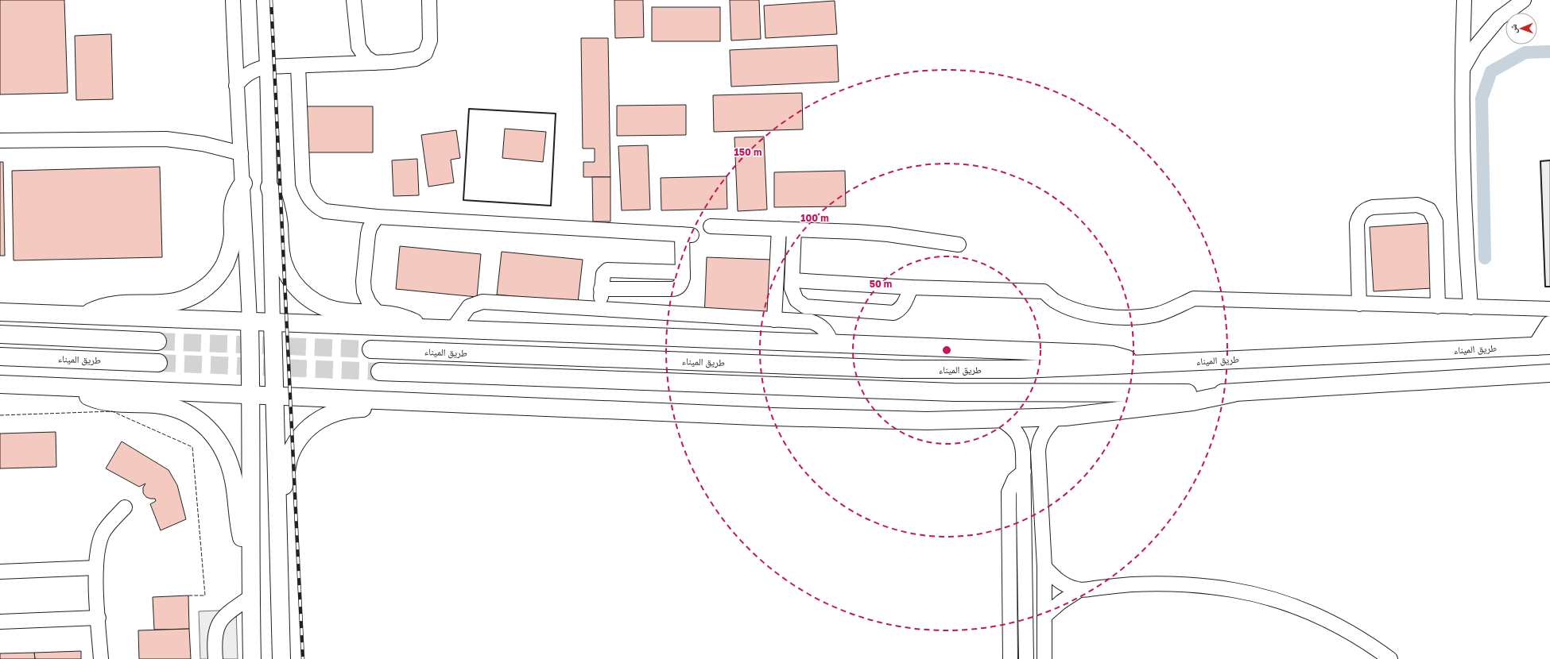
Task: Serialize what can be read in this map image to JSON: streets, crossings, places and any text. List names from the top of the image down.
{
  "streets": {
    "highway": ["طريق الميناء"]
  },
  "north": "left",
  "rings": ["150 m", "100 m", "50 m"]
}
